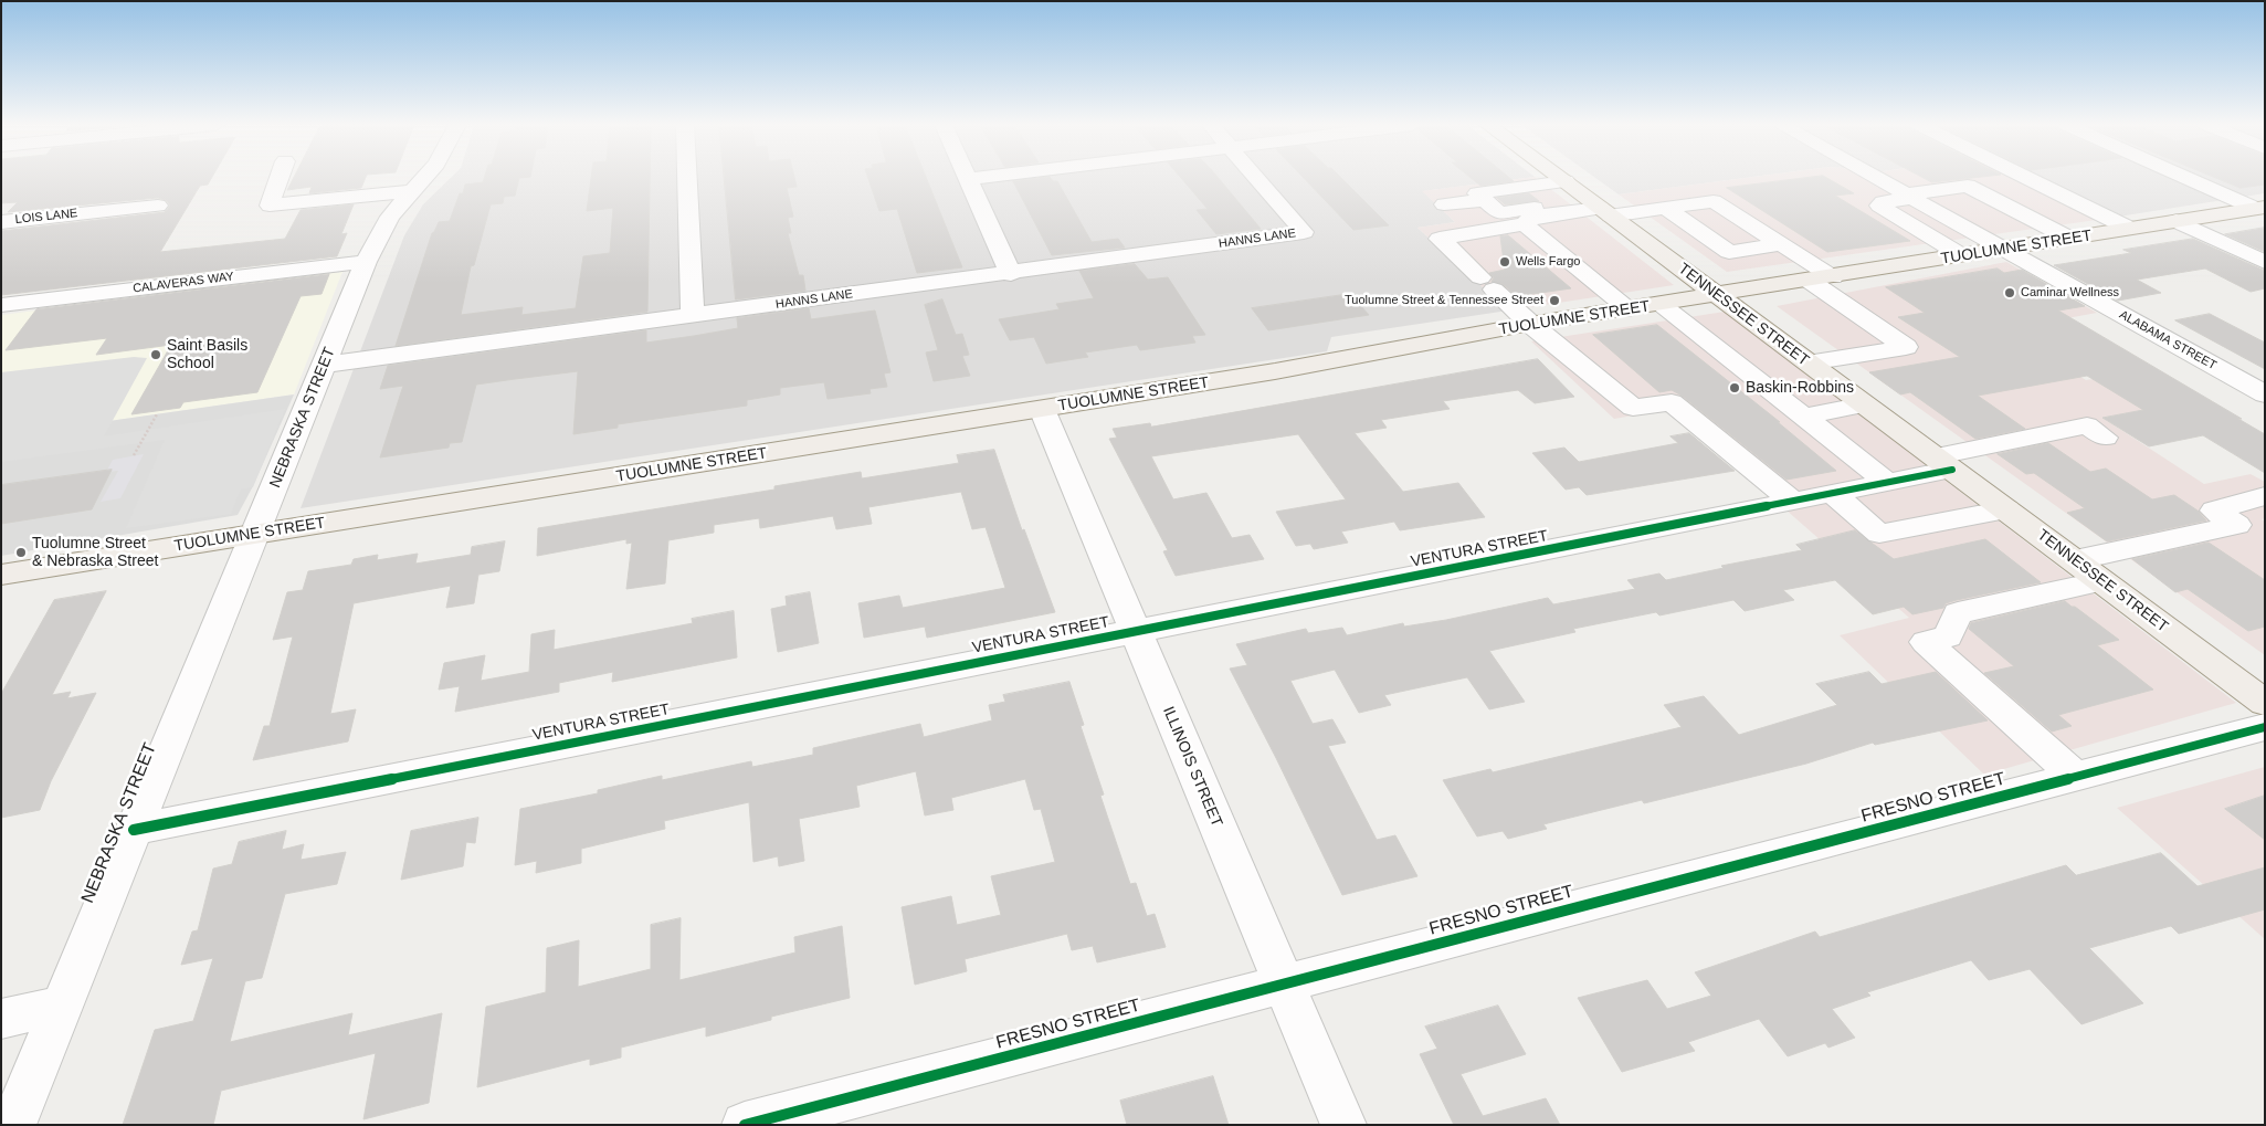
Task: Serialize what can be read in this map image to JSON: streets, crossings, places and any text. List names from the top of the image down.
{
  "streets": {
    "main road": ["TUOLUMNE STREET", "TENNESSEE STREET"],
    "street": [
      "LOIS LANE",
      "HANNS LANE",
      "CALAVERAS WAY",
      "ALABAMA STREET",
      "NEBRASKA STREET",
      "VENTURA STREET",
      "ILLINOIS STREET",
      "FRESNO STREET"
    ]
  },
  "crossings": [
    ["HANNS LANE", "NEBRASKA STREET"],
    ["TUOLUMNE STREET", "TENNESSEE STREET"],
    ["TUOLUMNE STREET", "ALABAMA STREET"],
    ["TUOLUMNE STREET", "NEBRASKA STREET"],
    ["TUOLUMNE STREET", "ILLINOIS STREET"],
    ["CALAVERAS WAY", "NEBRASKA STREET"],
    ["TENNESSEE STREET", "VENTURA STREET"],
    ["NEBRASKA STREET", "VENTURA STREET"],
    ["VENTURA STREET", "ILLINOIS STREET"],
    ["ILLINOIS STREET", "FRESNO STREET"]
  ],
  "places": [
    "Wells Fargo",
    "Caminar Wellness",
    "Tuolumne Street & Tennessee Street",
    "Saint Basils School",
    "Baskin-Robbins",
    "Tuolumne Street & Nebraska Street"
  ]
}
